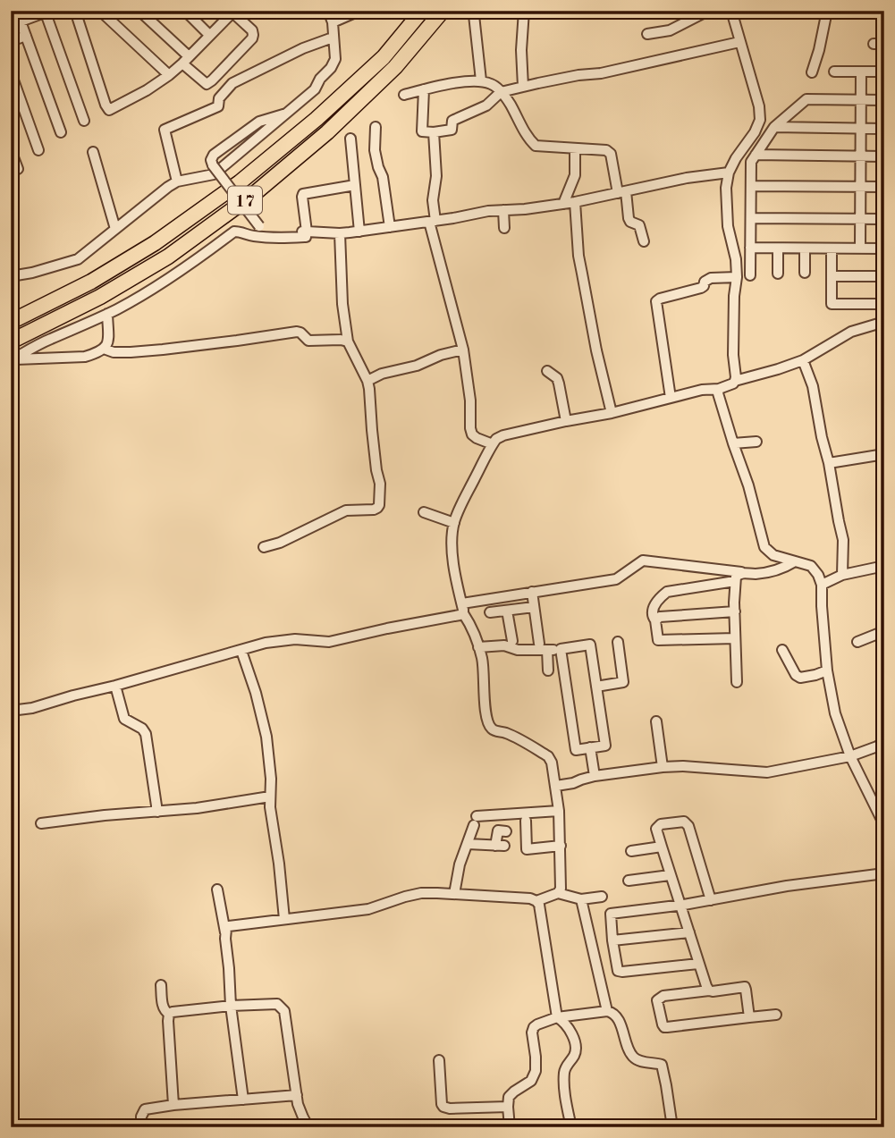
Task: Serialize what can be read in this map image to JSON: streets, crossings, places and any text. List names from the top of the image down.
{
  "streets": {
    "highway": ["17"]
  }
}
